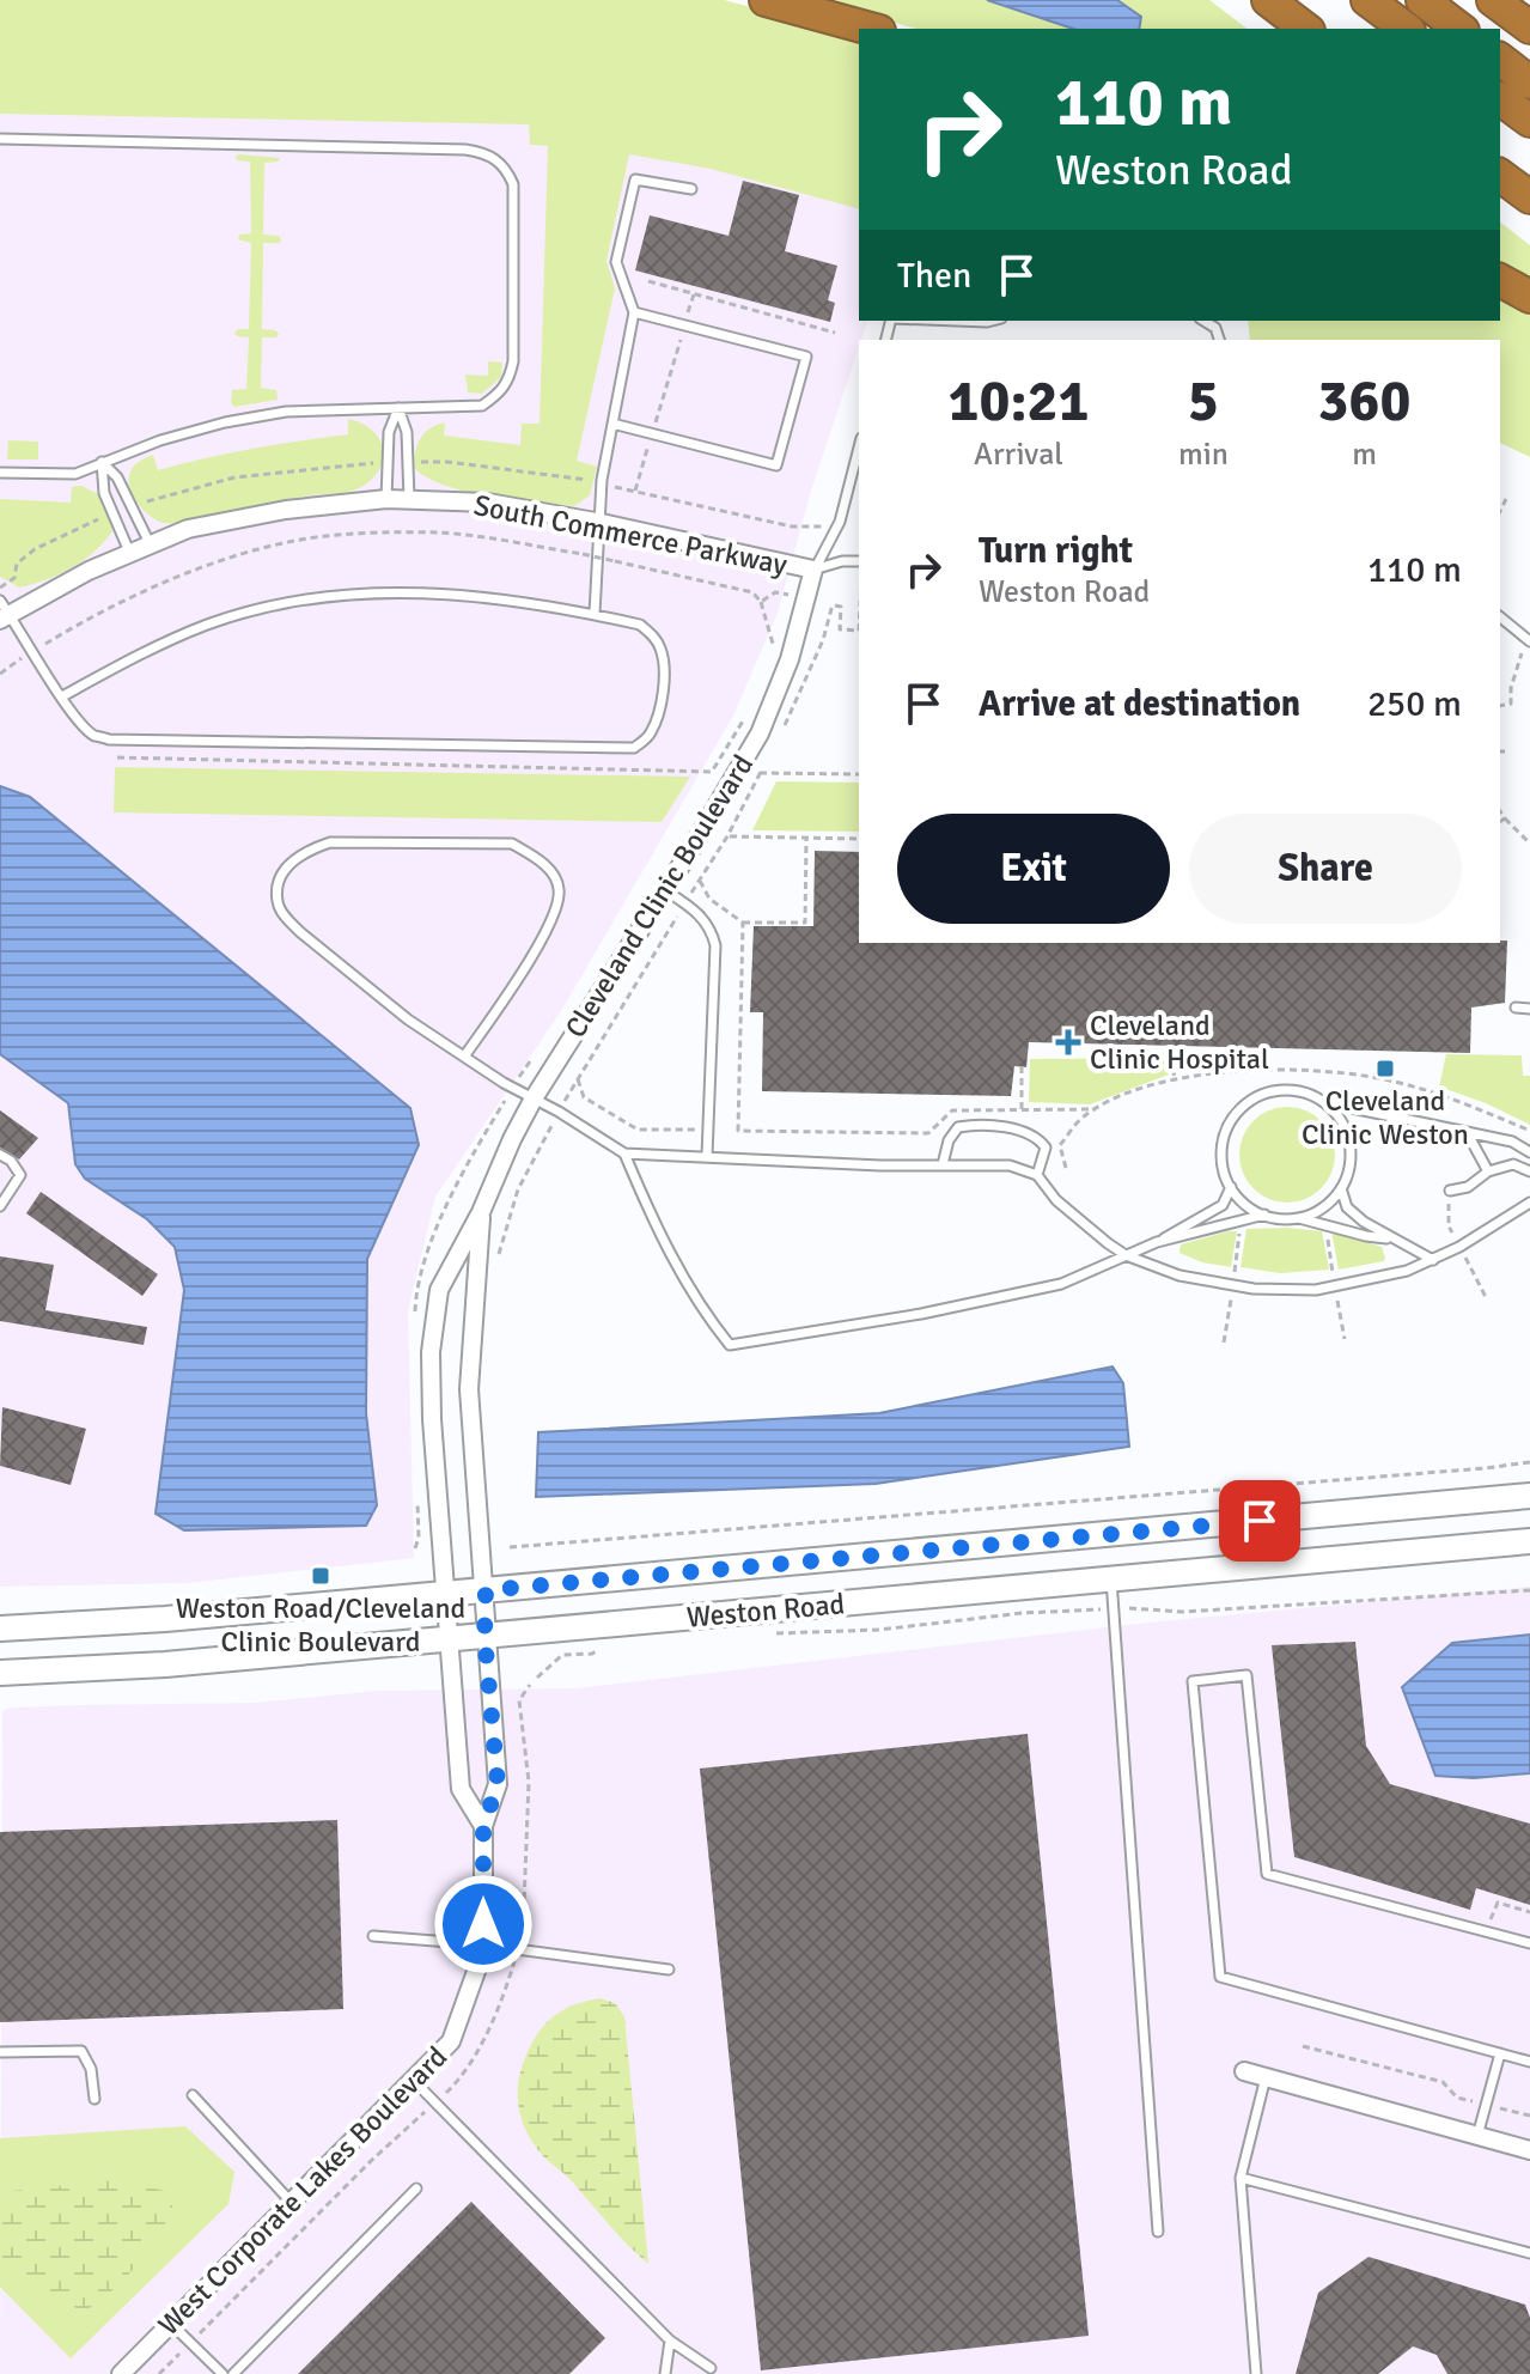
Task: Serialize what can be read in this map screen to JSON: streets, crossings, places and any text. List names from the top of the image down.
{
  "streets": {
    "main road": ["Weston Road"],
    "street": ["South Commerce Parkway", "Cleveland Clinic Boulevard", "West Corporate Lakes Boulevard"]
  },
  "crossings": [
    ["South Commerce Parkway", "Cleveland Clinic Boulevard"],
    ["Cleveland Clinic Boulevard", "Weston Road"],
    ["Cleveland Clinic Boulevard", "West Corporate Lakes Boulevard"],
    ["Weston Road", "West Corporate Lakes Boulevard"]
  ],
  "places": {
    "health": ["Cleveland Clinic Hospital"],
    "transit": ["Cleveland Clinic Weston", "Weston Road/Cleveland Clinic Boulevard"]
  },
  "page": {
    "turn": ["110 m", "Weston Road"],
    "then": "Then",
    "eta": [
      "10:21",
      "Arrival",
      "5",
      "min",
      "360",
      "m"
    ],
    "list": [
      {
        "name": "Turn right",
        "note": "Weston Road",
        "value": "110 m"
      },
      {
        "name": "Arrive at destination",
        "value": "250 m"
      }
    ],
    "buttons": ["Exit", "Share"]
  }
}
